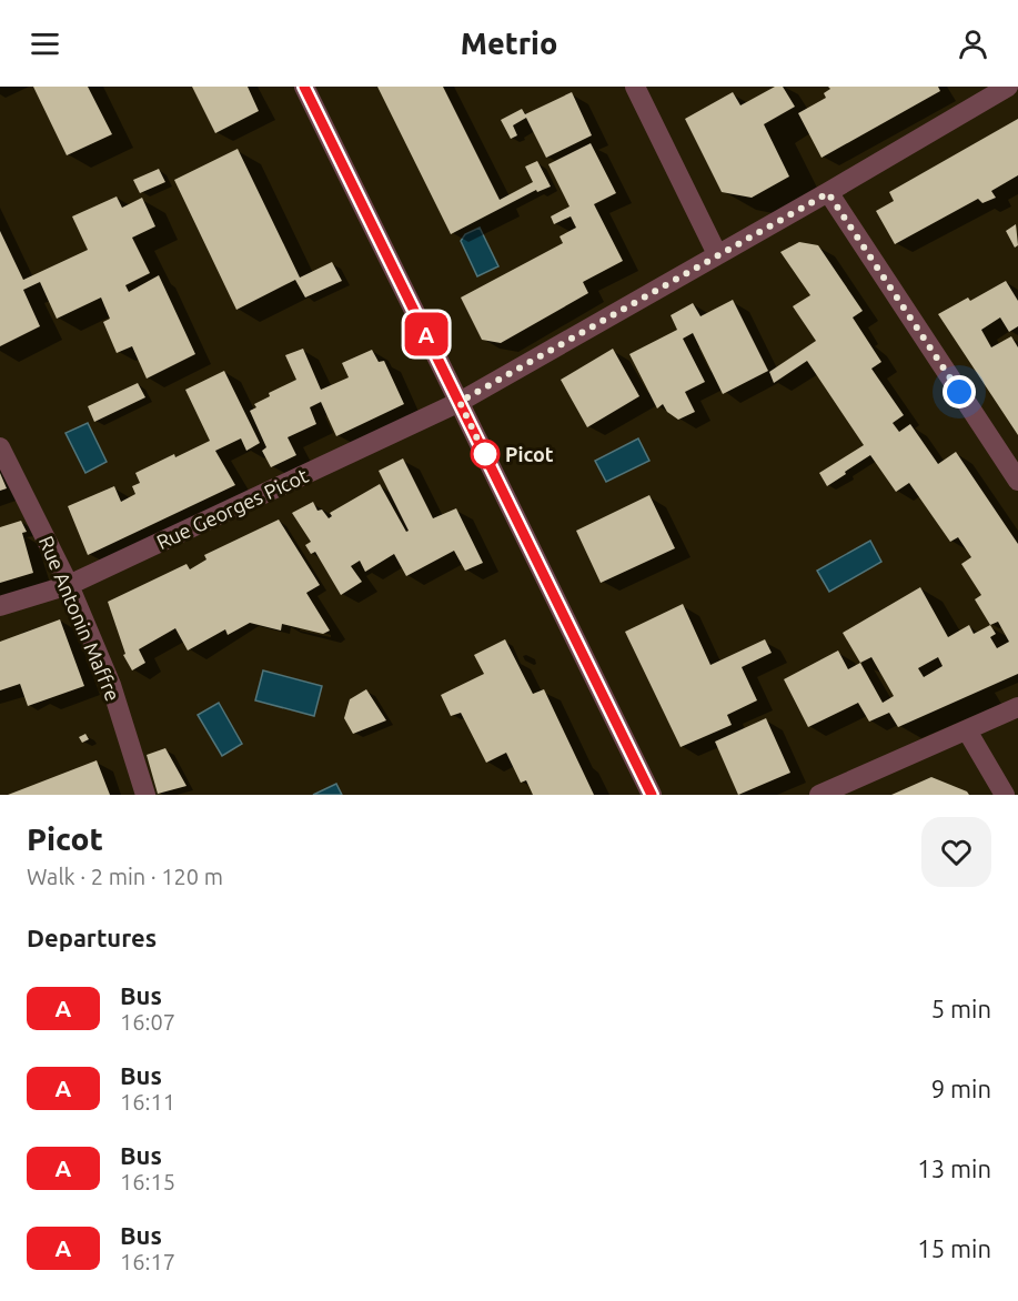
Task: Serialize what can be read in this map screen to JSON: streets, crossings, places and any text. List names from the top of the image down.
{
  "streets": {
    "street": ["Rue Georges Picot", "Rue Antonin Maffre"]
  },
  "crossings": [
    ["Rue Georges Picot", "Rue Antonin Maffre"]
  ],
  "places": ["Picot"],
  "lines": ["bus line A"],
  "page": {
    "header": "Metrio",
    "on_map": "A",
    "heading": [
      ["Picot", "Walk · 2 min · 120 m"],
      "Departures"
    ],
    "list": [
      {
        "mark": "A",
        "name": "Bus",
        "note": "16:07",
        "value": "5 min"
      },
      {
        "mark": "A",
        "name": "Bus",
        "note": "16:11",
        "value": "9 min"
      },
      {
        "mark": "A",
        "name": "Bus",
        "note": "16:15",
        "value": "13 min"
      },
      {
        "mark": "A",
        "name": "Bus",
        "note": "16:17",
        "value": "15 min"
      }
    ]
  }
}
